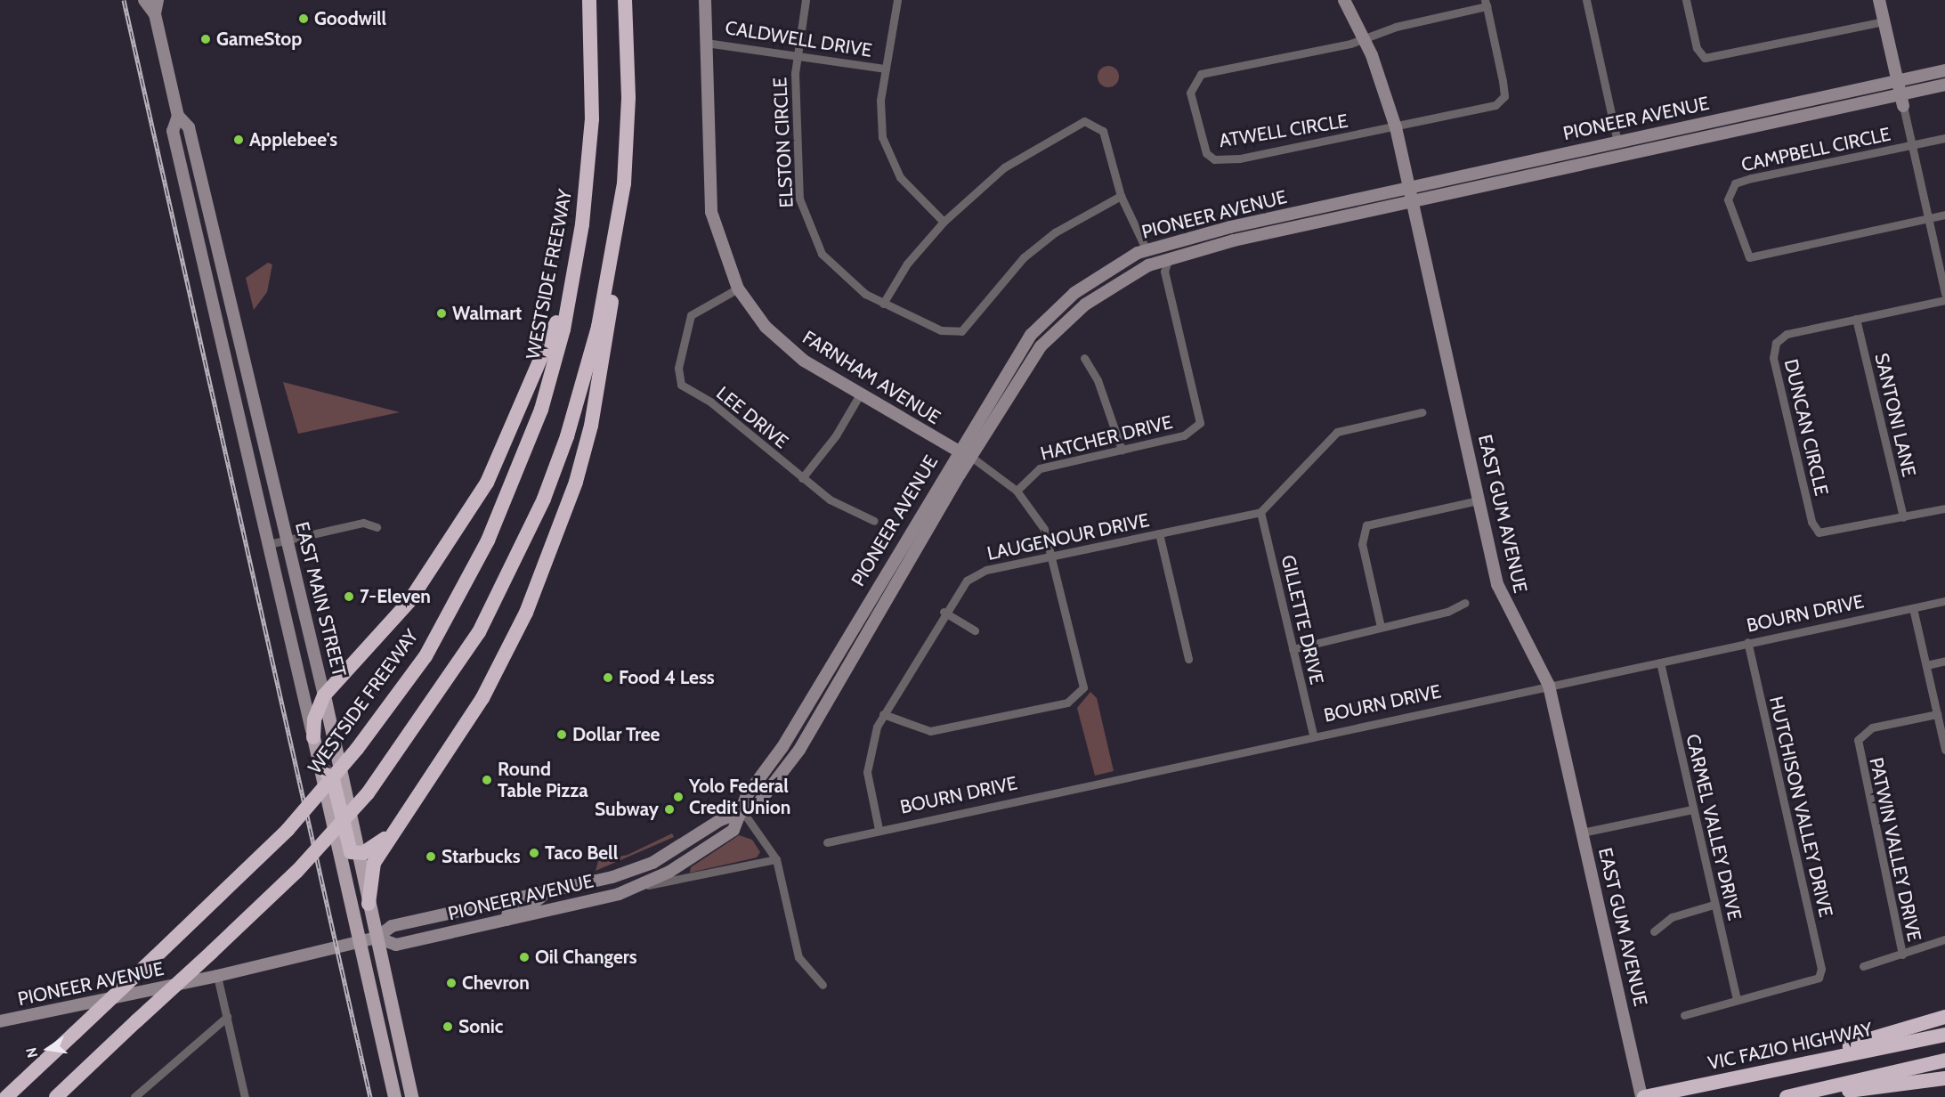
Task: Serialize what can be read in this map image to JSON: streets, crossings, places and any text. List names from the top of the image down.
{
  "streets": {
    "highway": ["WESTSIDE FREEWAY", "VIC FAZIO HIGHWAY"],
    "main road": [
      "PIONEER AVENUE",
      "FARNHAM AVENUE",
      "EAST GUM AVENUE",
      "EAST MAIN STREET"
    ],
    "street": [
      "CALDWELL DRIVE",
      "ATWELL CIRCLE",
      "ELSTON CIRCLE",
      "CAMPBELL CIRCLE",
      "SANTONI LANE",
      "LEE DRIVE",
      "DUNCAN CIRCLE",
      "HATCHER DRIVE",
      "LAUGENOUR DRIVE",
      "BOURN DRIVE",
      "GILLETTE DRIVE",
      "HUTCHISON VALLEY DRIVE",
      "CARMEL VALLEY DRIVE",
      "PATWIN VALLEY DRIVE"
    ]
  },
  "crossings": [
    ["CALDWELL DRIVE", "ELSTON CIRCLE"],
    ["CALDWELL DRIVE", "FARNHAM AVENUE"],
    ["PIONEER AVENUE", "FARNHAM AVENUE"],
    ["PIONEER AVENUE", "HATCHER DRIVE"],
    ["PIONEER AVENUE", "EAST GUM AVENUE"],
    ["PIONEER AVENUE", "EAST MAIN STREET"],
    ["ATWELL CIRCLE", "EAST GUM AVENUE"],
    ["FARNHAM AVENUE", "LEE DRIVE"],
    ["FARNHAM AVENUE", "HATCHER DRIVE"],
    ["FARNHAM AVENUE", "LAUGENOUR DRIVE"],
    ["SANTONI LANE", "DUNCAN CIRCLE"],
    ["EAST GUM AVENUE", "BOURN DRIVE"],
    ["EAST GUM AVENUE", "VIC FAZIO HIGHWAY"],
    ["LAUGENOUR DRIVE", "BOURN DRIVE"],
    ["LAUGENOUR DRIVE", "GILLETTE DRIVE"],
    ["BOURN DRIVE", "GILLETTE DRIVE"],
    ["BOURN DRIVE", "HUTCHISON VALLEY DRIVE"],
    ["BOURN DRIVE", "CARMEL VALLEY DRIVE"],
    ["HUTCHISON VALLEY DRIVE", "CARMEL VALLEY DRIVE"]
  ],
  "places": [
    "Goodwill",
    "GameStop",
    "Applebee's",
    "Walmart",
    "7-Eleven",
    "Food 4 Less",
    "Dollar Tree",
    "Round Table Pizza",
    "Yolo Federal Credit Union",
    "Subway",
    "Taco Bell",
    "Starbucks",
    "Oil Changers",
    "Chevron",
    "Sonic"
  ],
  "north": "left"
}
